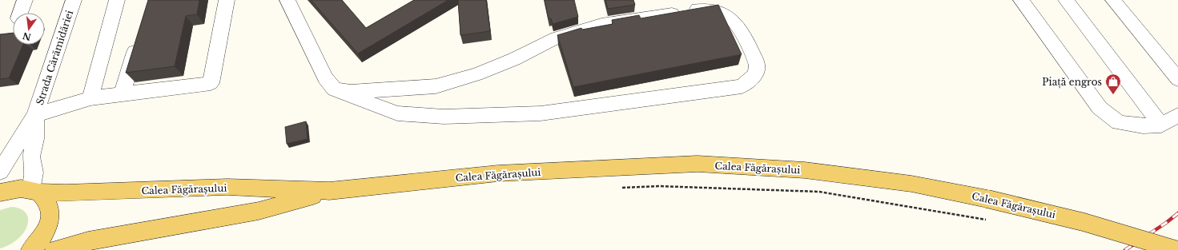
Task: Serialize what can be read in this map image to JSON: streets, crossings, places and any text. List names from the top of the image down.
{
  "streets": {
    "main road": ["Calea Făgărașului"],
    "street": ["Strada Cărămidăriei"]
  },
  "crossings": [
    ["Strada Cărămidăriei", "Calea Făgărașului"]
  ],
  "places": {
    "shop": ["Piață engros"]
  },
  "north": "bottom"
}
